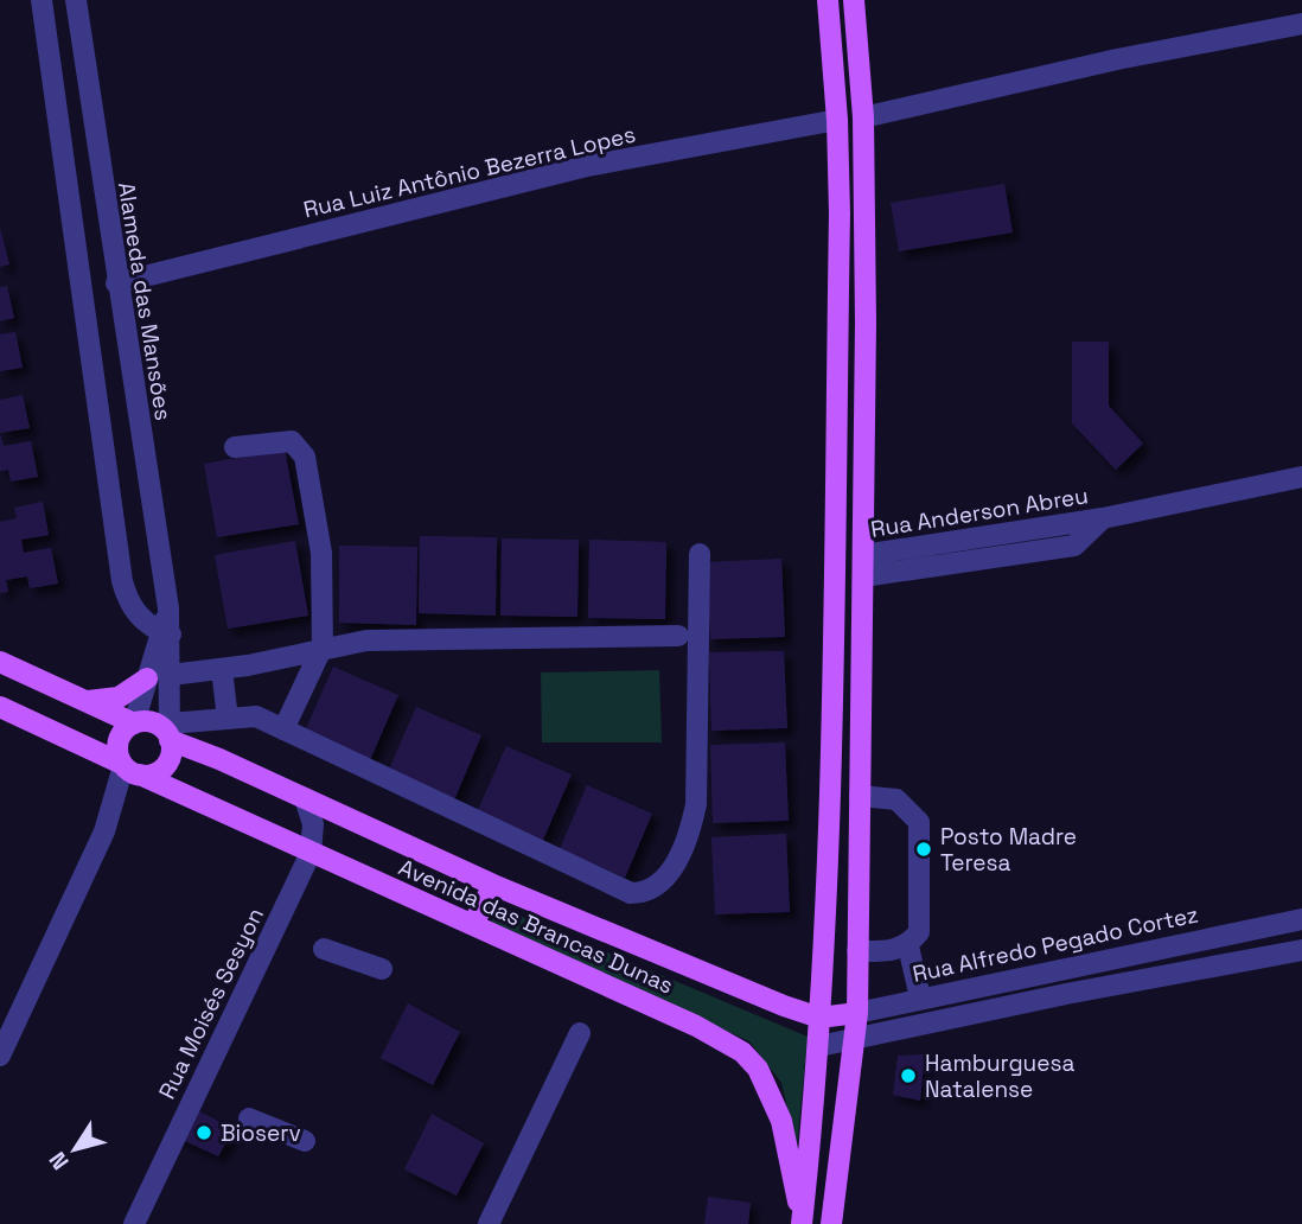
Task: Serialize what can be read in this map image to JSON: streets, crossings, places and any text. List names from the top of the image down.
{
  "streets": {
    "main road": ["Avenida das Brancas Dunas", "Rua Alfredo Pegado Cortez"],
    "street": [
      "Rua Luiz Antônio Bezerra Lopes",
      "Alameda das Mansões",
      "Rua Anderson Abreu",
      "Rua Moisés Sesyon"
    ]
  },
  "crossings": [
    ["Rua Luiz Antônio Bezerra Lopes", "Alameda das Mansões"],
    ["Alameda das Mansões", "Avenida das Brancas Dunas"],
    ["Avenida das Brancas Dunas", "Rua Alfredo Pegado Cortez"],
    ["Avenida das Brancas Dunas", "Rua Moisés Sesyon"]
  ],
  "places": ["Posto Madre Teresa", "Hamburguesa Natalense", "Bioserv"],
  "north": "bottom left"
}
